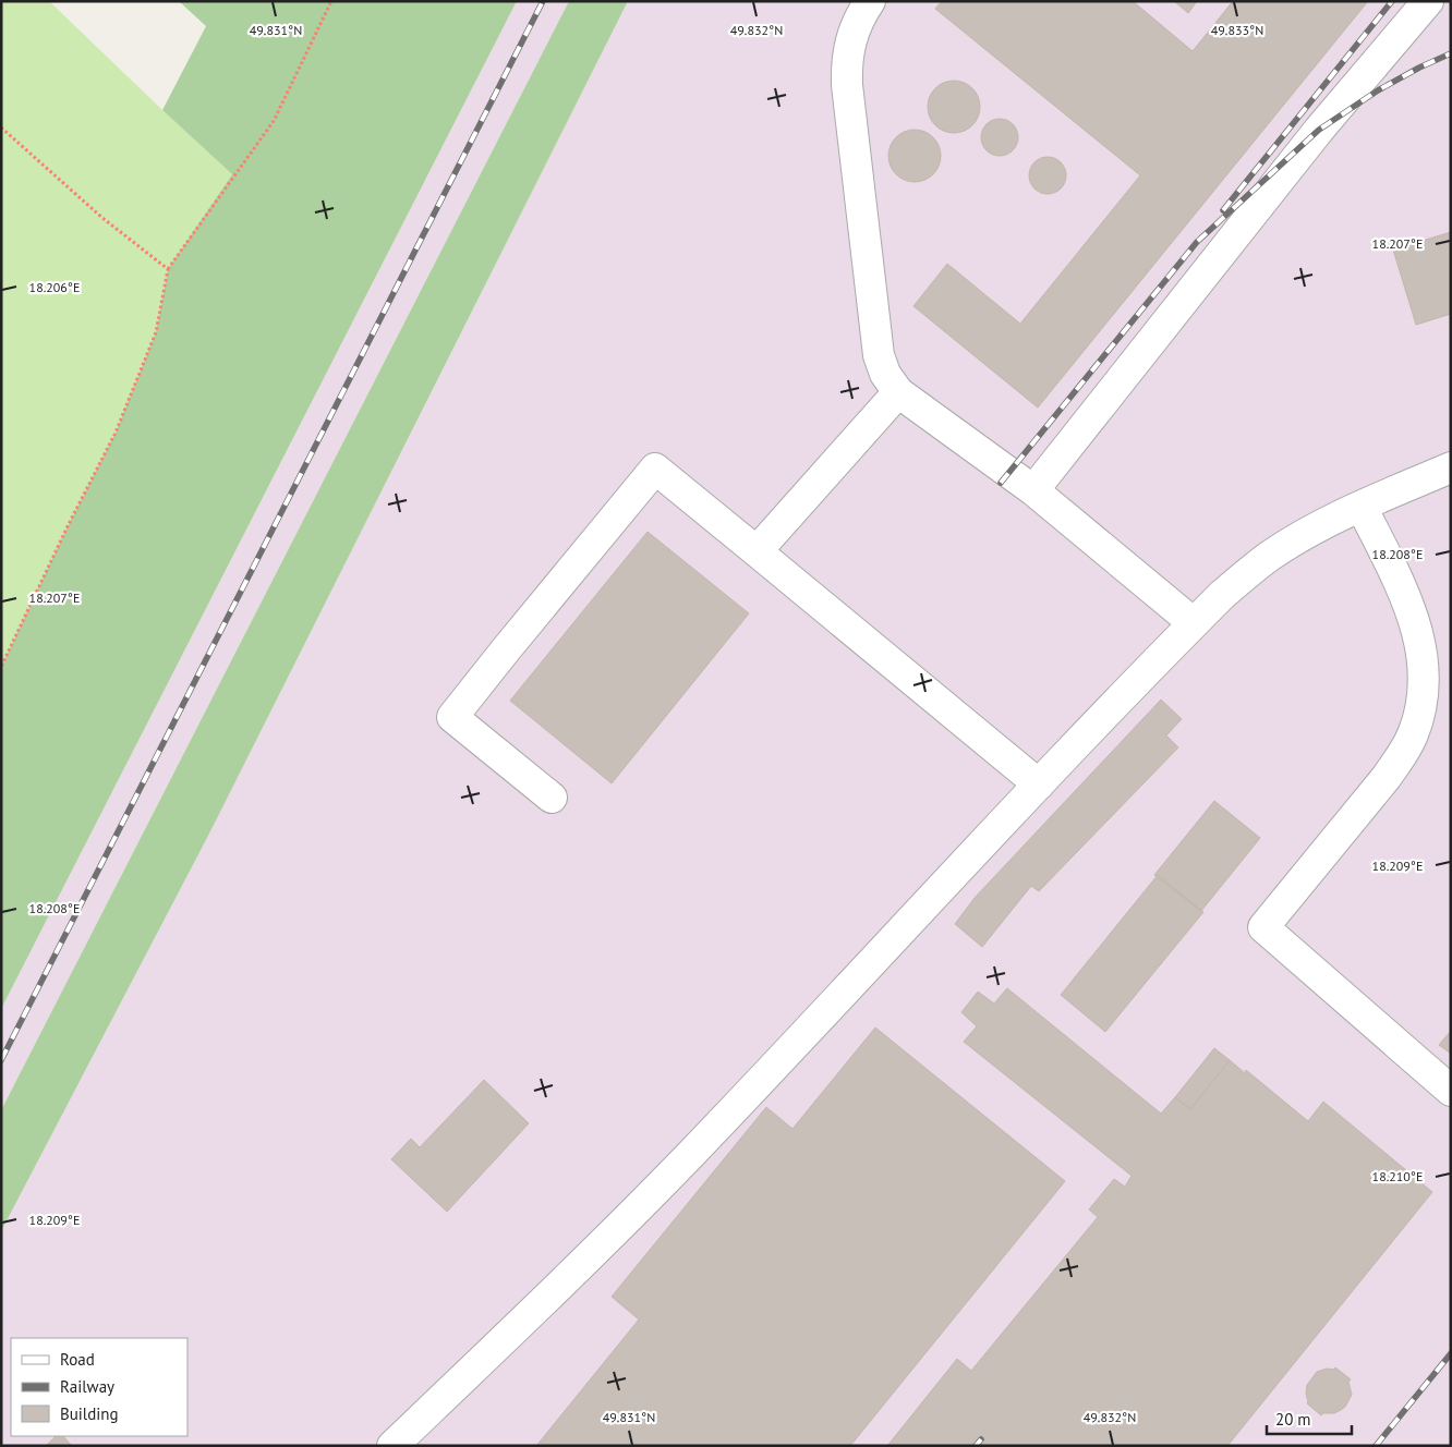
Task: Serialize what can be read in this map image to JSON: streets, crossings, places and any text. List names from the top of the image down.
{
  "legend": ["Road", "Railway", "Building"],
  "scale_bar": "20 m",
  "coordinates": [
    "49.831°N",
    "49.832°N",
    "49.833°N",
    "18.207°E",
    "18.206°E",
    "18.208°E",
    "18.209°E",
    "18.210°E"
  ]
}
